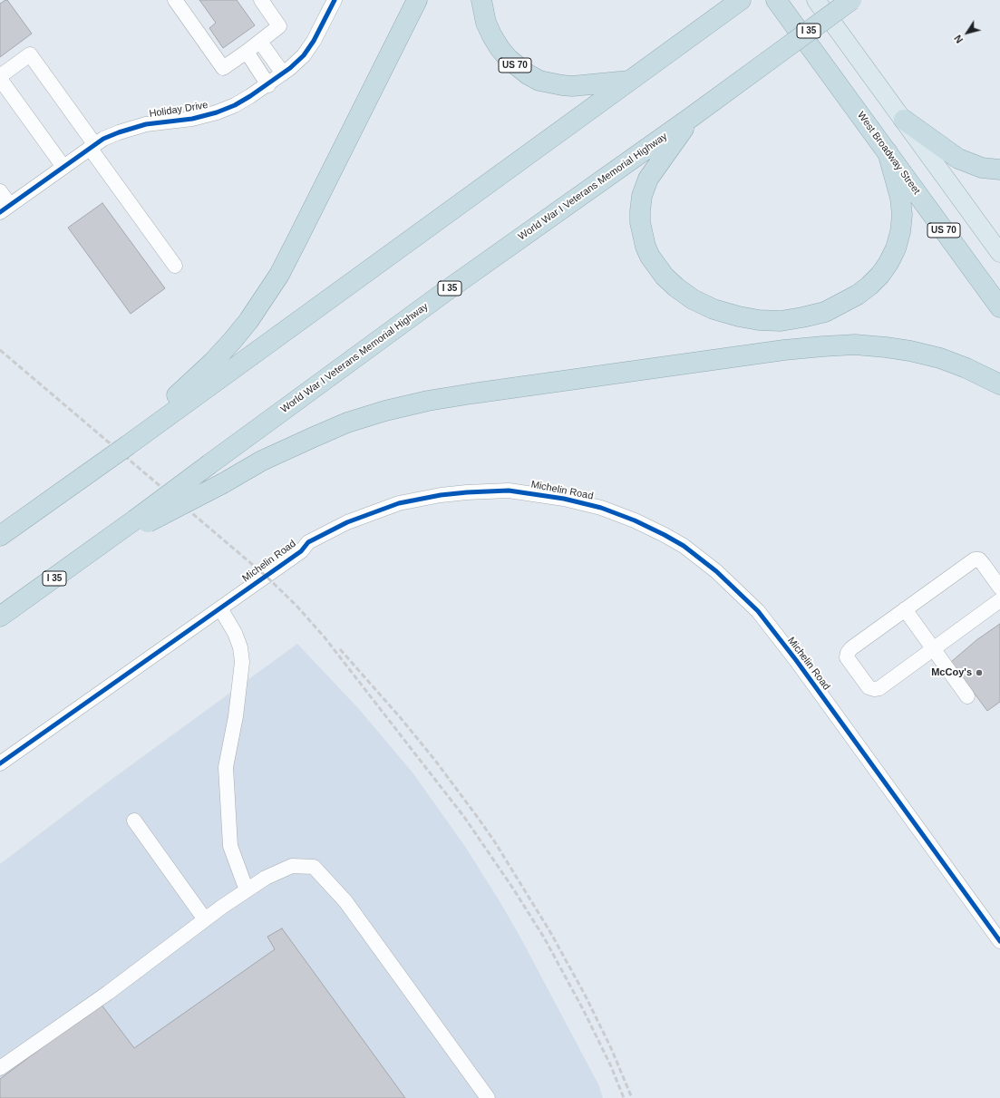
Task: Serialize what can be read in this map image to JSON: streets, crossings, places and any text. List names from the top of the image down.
{
  "streets": {
    "highway": [
      "I 35",
      "US 70",
      "West Broadway Street",
      "World War I Veterans Memorial Highway"
    ],
    "street": ["Holiday Drive", "Michelin Road"]
  },
  "places": ["McCoy's"],
  "north": "bottom left"
}
